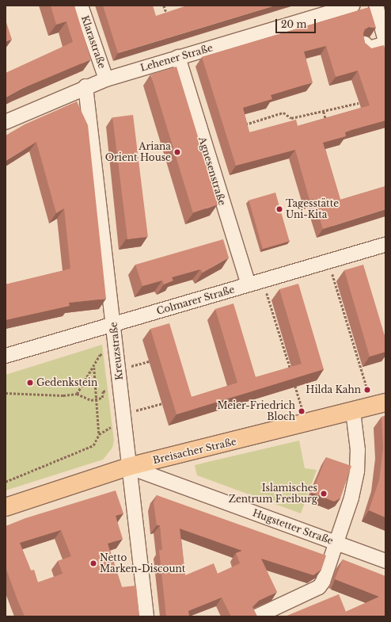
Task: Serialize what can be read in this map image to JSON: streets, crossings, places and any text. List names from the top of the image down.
{
  "streets": {
    "main road": ["Breisacher Straße"],
    "street": [
      "Klarastraße",
      "Lehener Straße",
      "Agnesenstraße",
      "Colmarer Straße",
      "Kreuzstraße",
      "Hugstetter Straße"
    ]
  },
  "crossings": [
    ["Klarastraße", "Lehener Straße"],
    ["Lehener Straße", "Agnesenstraße"],
    ["Lehener Straße", "Kreuzstraße"],
    ["Agnesenstraße", "Colmarer Straße"],
    ["Colmarer Straße", "Kreuzstraße"],
    ["Kreuzstraße", "Breisacher Straße"],
    ["Kreuzstraße", "Hugstetter Straße"],
    ["Breisacher Straße", "Hugstetter Straße"]
  ],
  "places": [
    "Ariana Orient House",
    "Tagesstätte Uni-Kita",
    "Gedenkstein",
    "Hilda Kahn",
    "Meier-Friedrich Bloch",
    "Islamisches Zentrum Freiburg",
    "Netto Marken-Discount"
  ],
  "scale_bar": "20 m"
}
